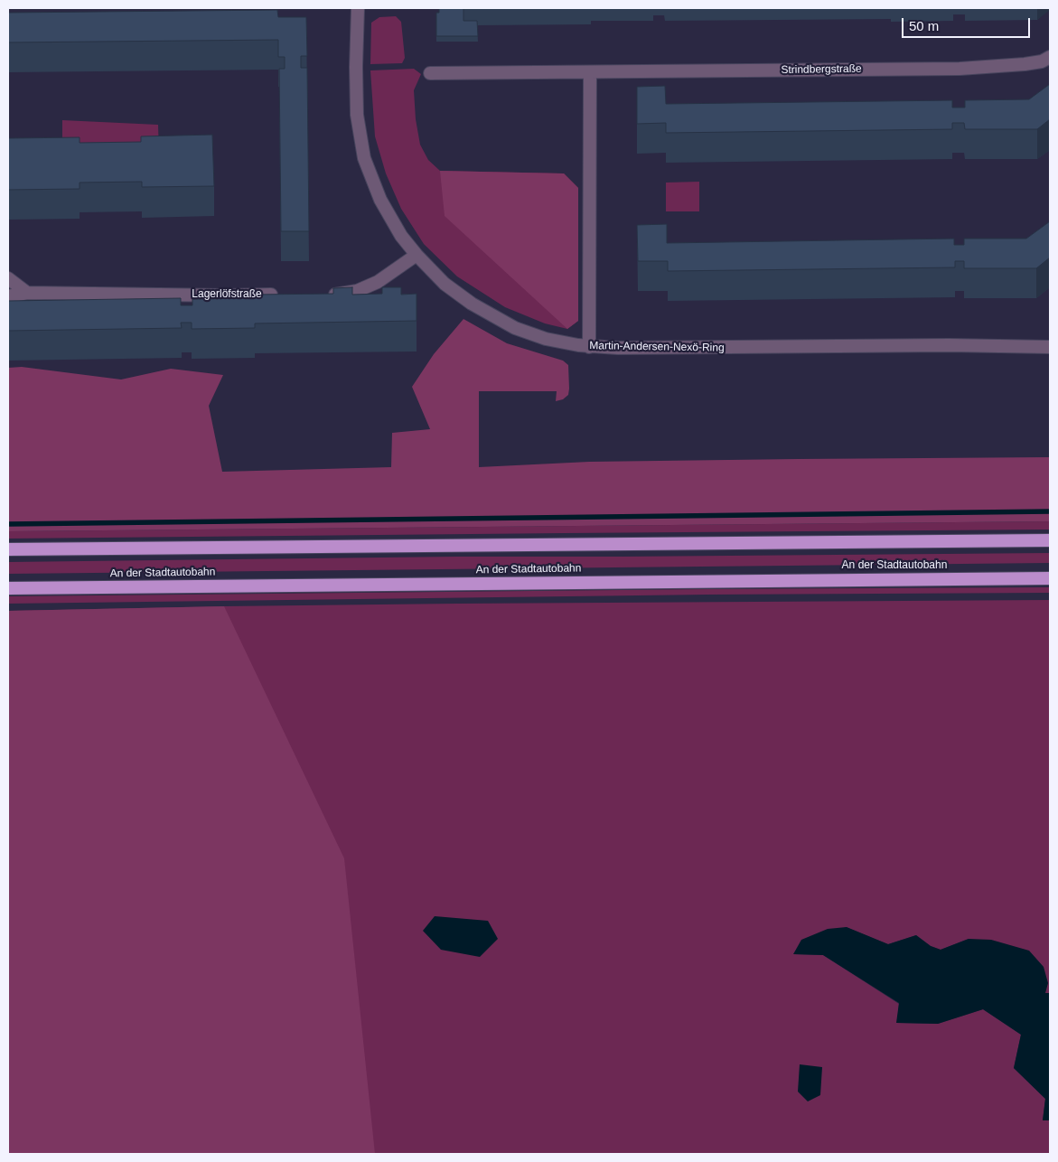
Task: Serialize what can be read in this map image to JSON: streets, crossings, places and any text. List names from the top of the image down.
{
  "streets": {
    "highway": ["An der Stadtautobahn"],
    "street": ["Strindbergstraße", "Lagerlöfstraße", "Martin-Andersen-Nexö-Ring"]
  },
  "scale_bar": "50 m"
}
